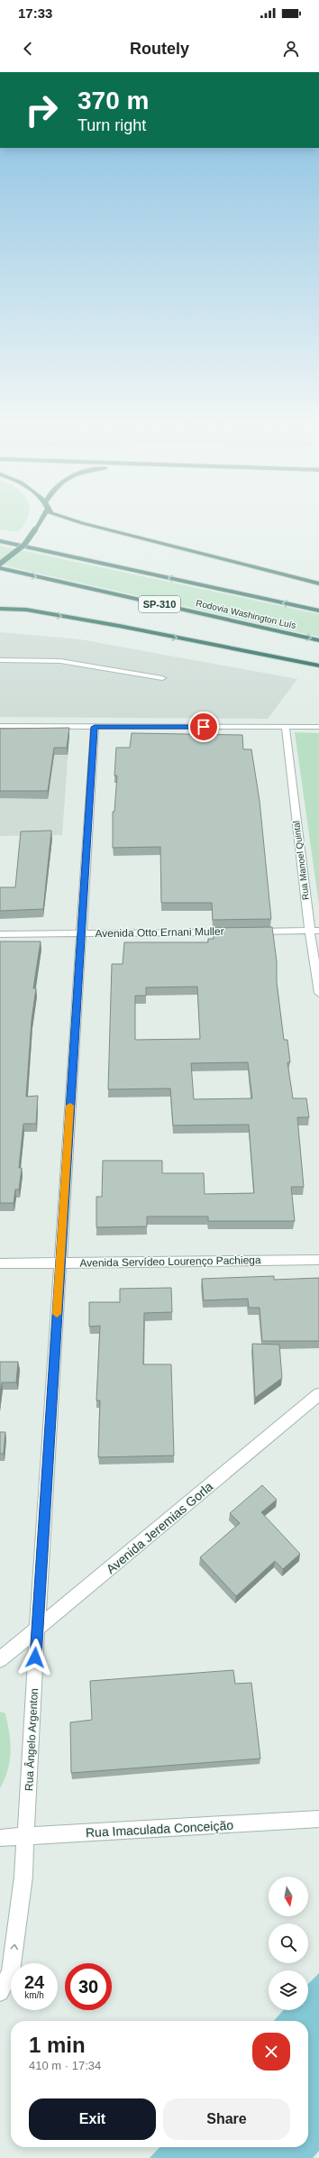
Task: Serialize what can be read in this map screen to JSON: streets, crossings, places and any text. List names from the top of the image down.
{
  "streets": {
    "highway": ["SP-310", "Rodovia Washington Luís"],
    "street": [
      "Rua Manoel Quintal",
      "Avenida Otto Ernani Muller",
      "Avenida Servídeo Lourenço Pachiega",
      "Avenida Jeremias Gorla",
      "Rua Ângelo Argenton",
      "Rua Imaculada Conceição"
    ]
  },
  "crossings": [
    ["Avenida Otto Ernani Muller", "Rua Ângelo Argenton"],
    ["Avenida Servídeo Lourenço Pachiega", "Rua Ângelo Argenton"],
    ["Avenida Jeremias Gorla", "Rua Ângelo Argenton"],
    ["Rua Ângelo Argenton", "Rua Imaculada Conceição"]
  ],
  "north": "bottom",
  "page": {
    "status": "17:33",
    "header": "Routely",
    "turn": ["370 m", "Turn right"],
    "speed": "24 km/h",
    "limit": "30",
    "heading": ["1 min", "410 m · 17:34"],
    "buttons": ["Exit", "Share"]
  }
}
